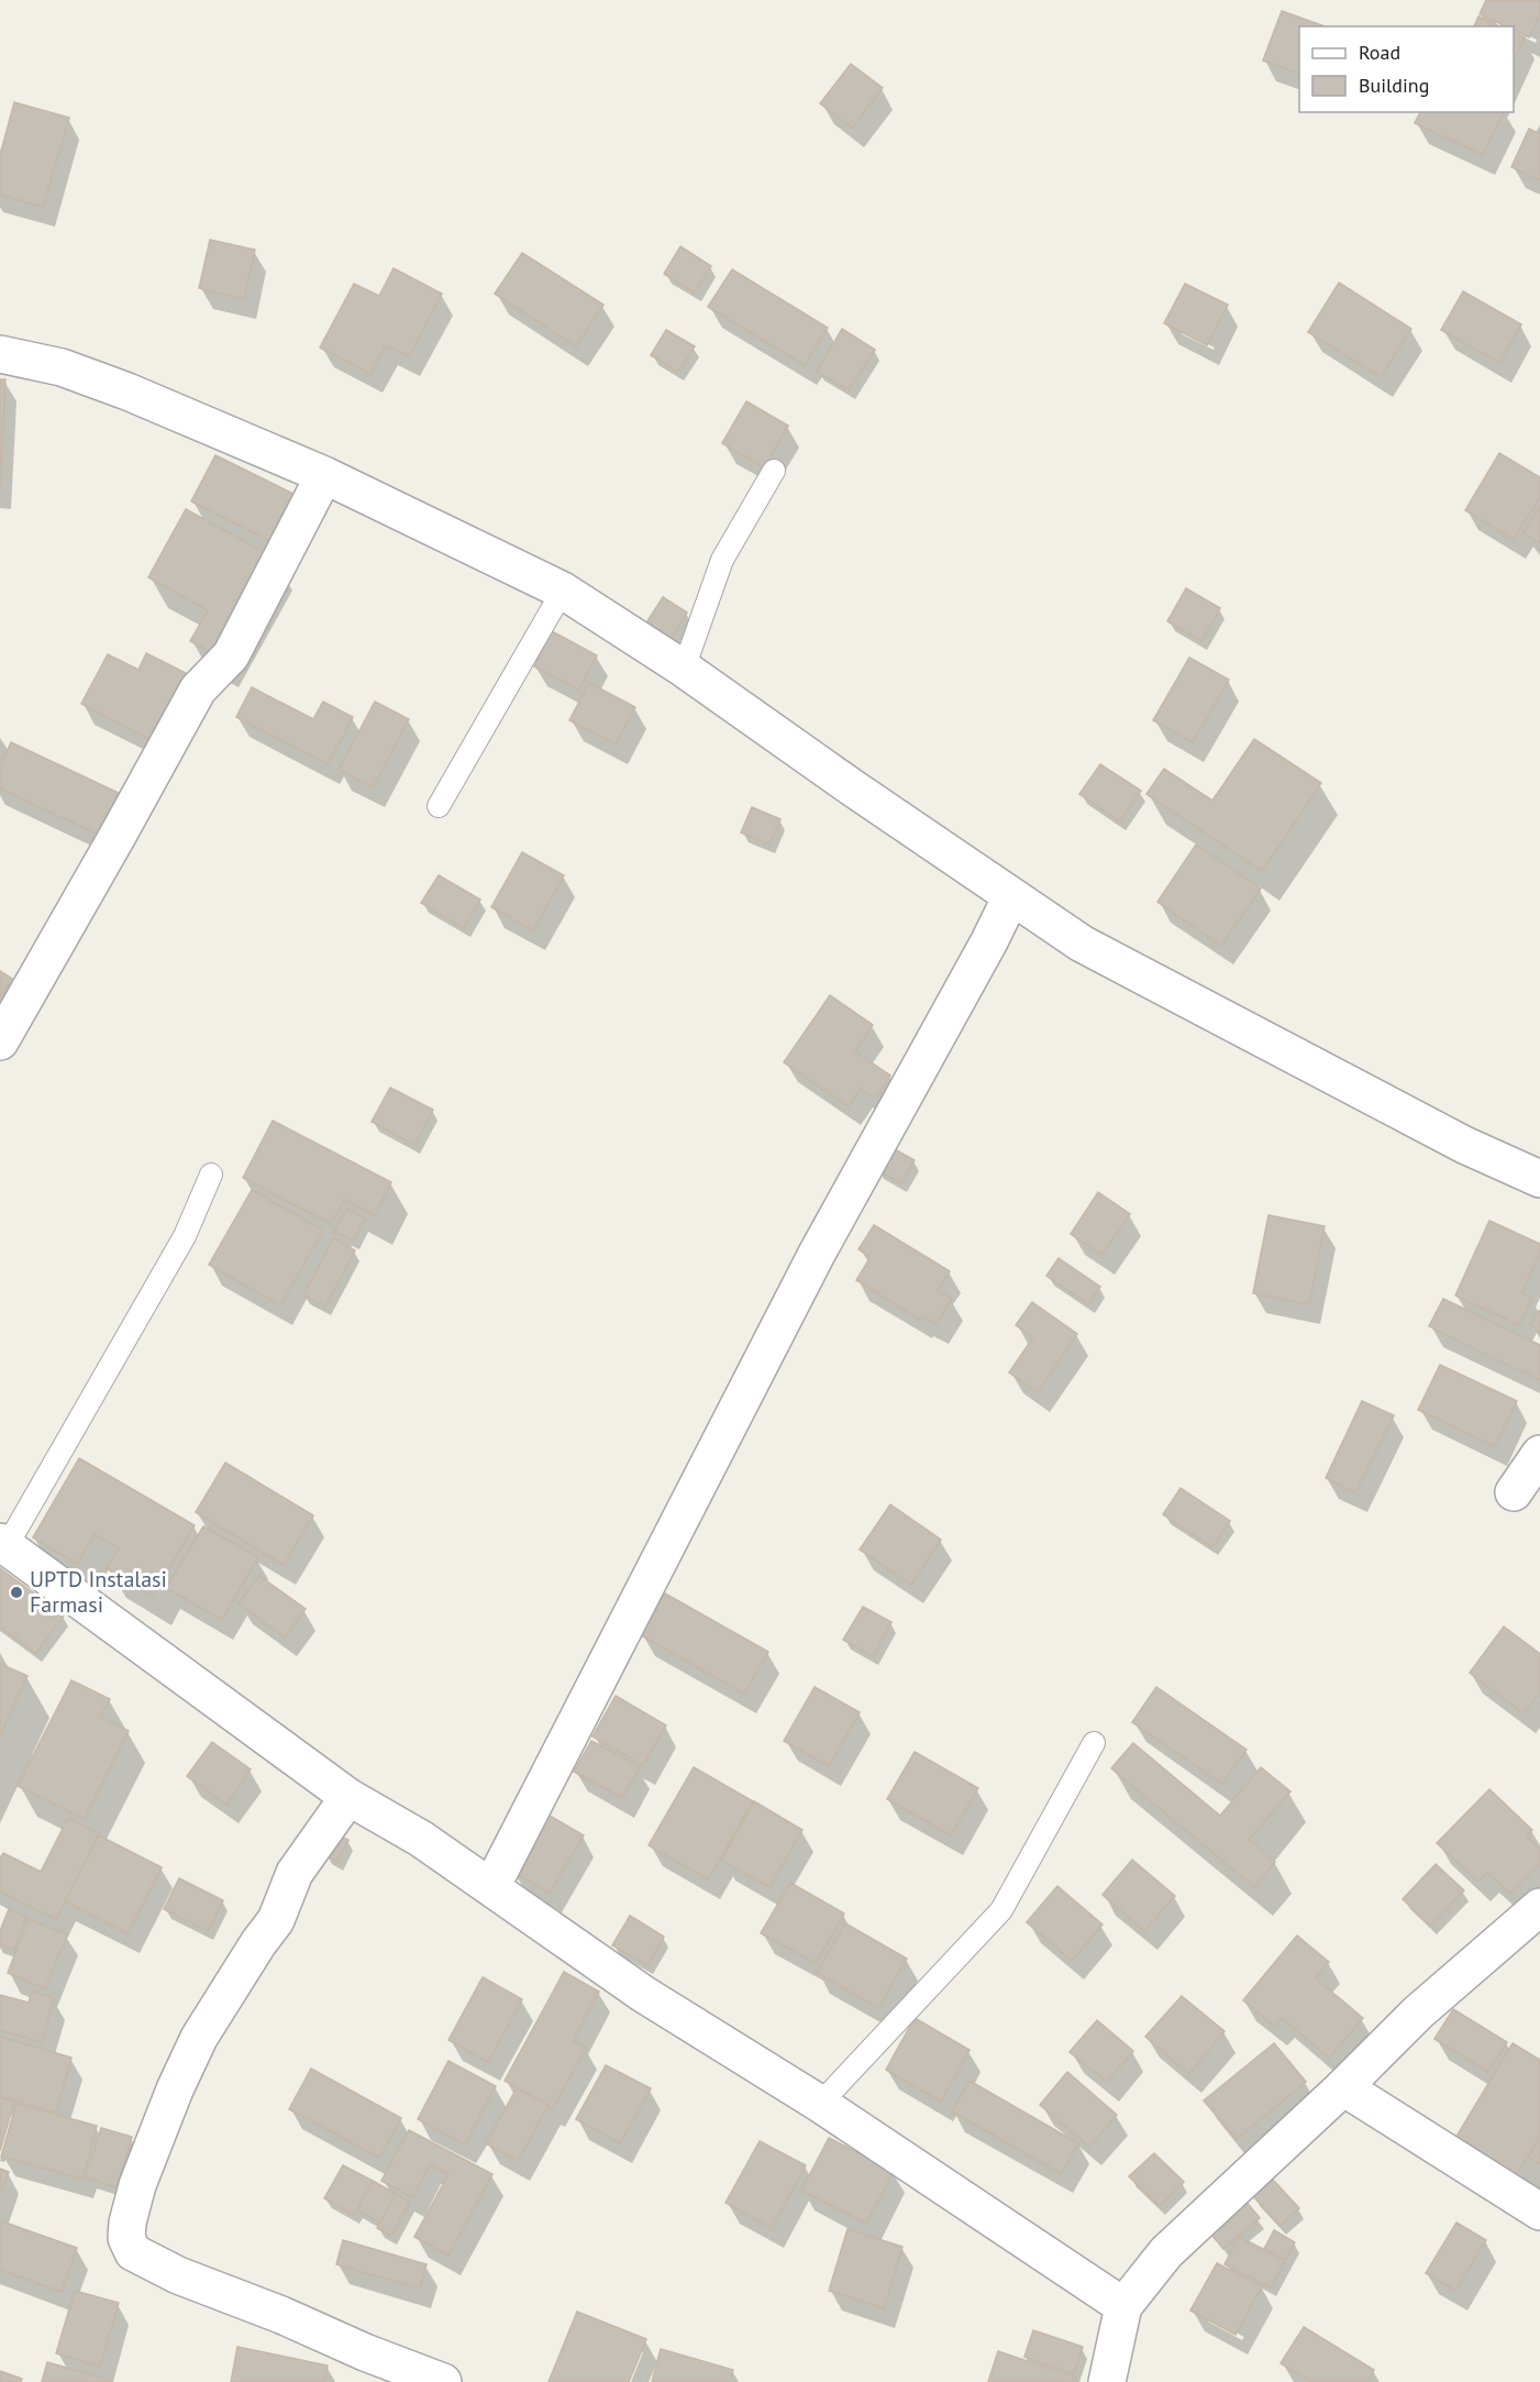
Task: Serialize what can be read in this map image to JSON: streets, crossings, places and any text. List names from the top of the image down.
{
  "places": ["UPTD Instalasi Farmasi"],
  "legend": ["Road", "Building"]
}
